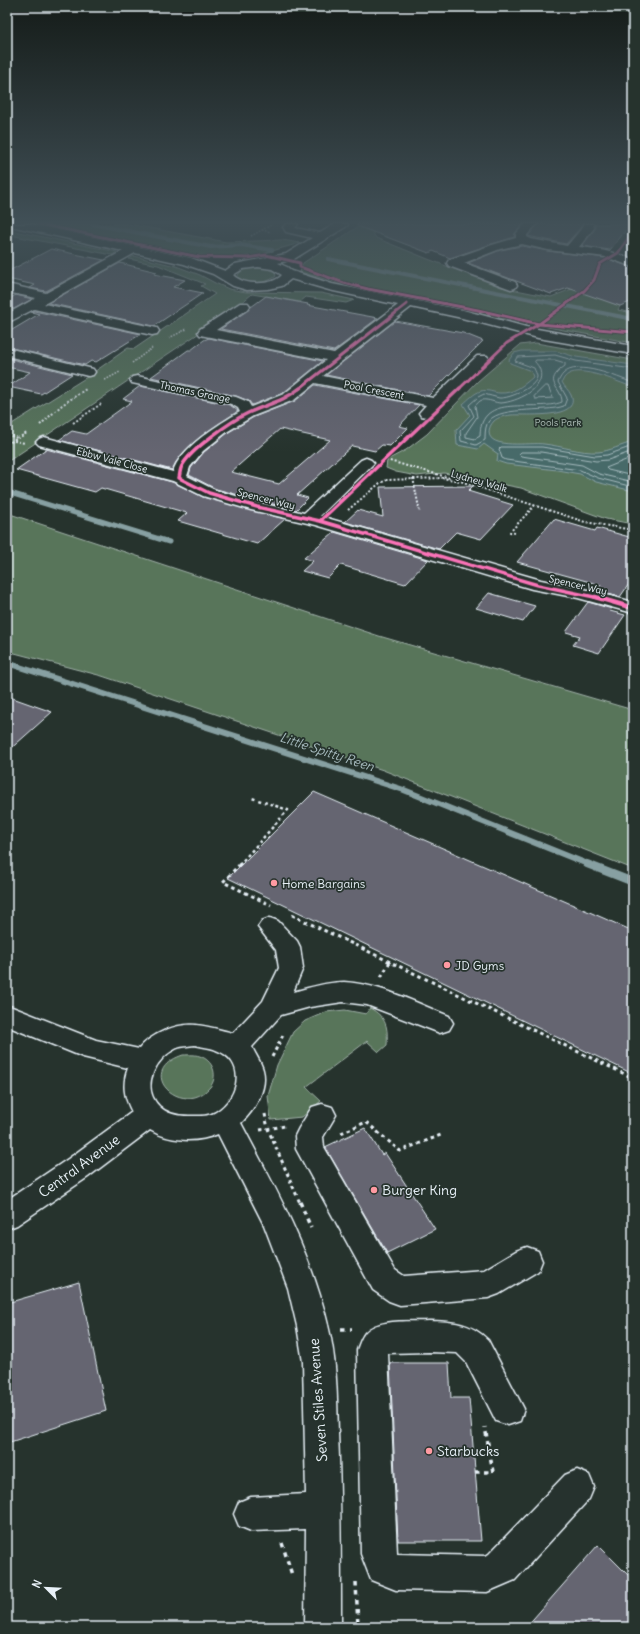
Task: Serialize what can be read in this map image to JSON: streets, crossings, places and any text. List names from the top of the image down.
{
  "streets": {
    "street": [
      "Pool Crescent",
      "Thomas Grange",
      "Ebbw Vale Close",
      "Spencer Way",
      "Central Avenue",
      "Seven Stiles Avenue"
    ],
    "path": ["Lydney Walk"]
  },
  "crossings": [
    ["Ebbw Vale Close", "Spencer Way"],
    ["Lydney Walk", "Spencer Way"],
    ["Central Avenue", "Seven Stiles Avenue"]
  ],
  "water": ["Little Spitty Reen"],
  "parks": ["Pools Park"],
  "places": [
    "Home Bargains",
    "JD Gyms",
    "Burger King",
    "Starbucks"
  ],
  "north": "top left"
}
